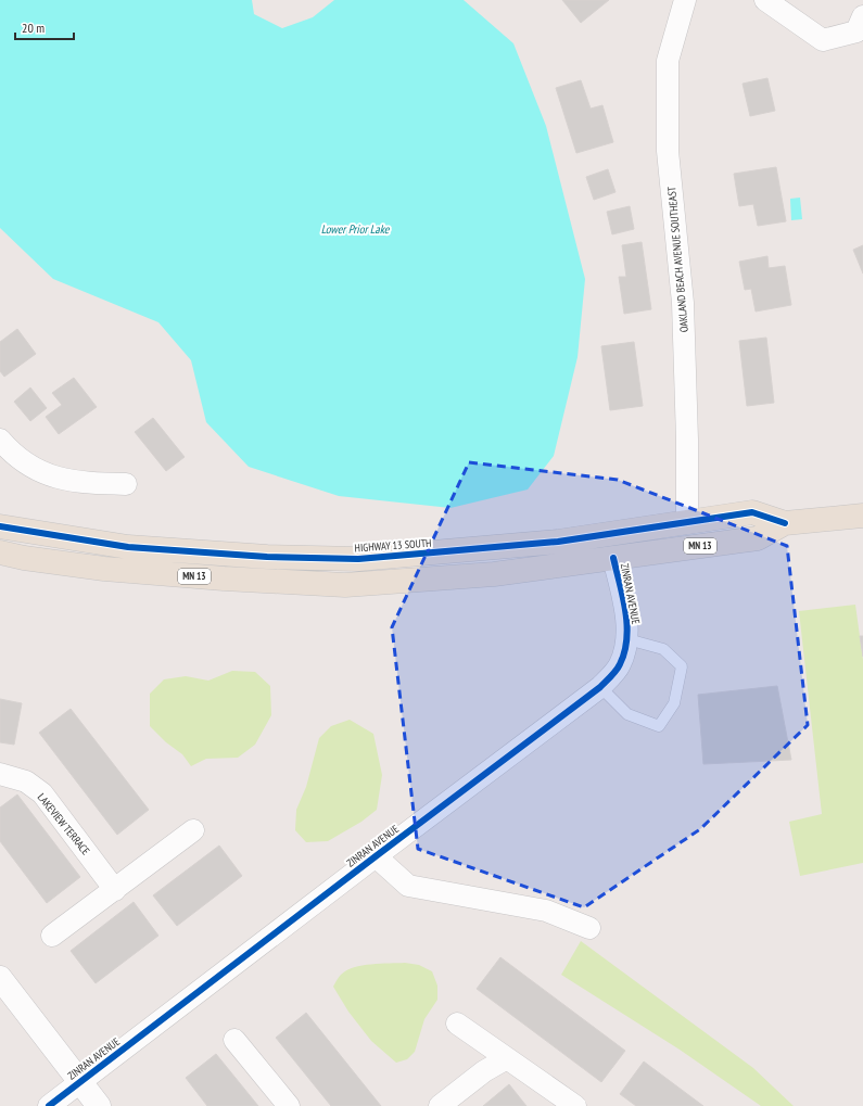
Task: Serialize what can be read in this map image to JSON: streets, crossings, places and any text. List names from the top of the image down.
{
  "streets": {
    "main road": ["HIGHWAY 13 SOUTH", "MN 13"],
    "street": ["OAKLAND BEACH AVENUE SOUTHEAST", "ZINRAN AVENUE", "LAKEVIEW TERRACE"]
  },
  "crossings": [
    ["OAKLAND BEACH AVENUE SOUTHEAST", "HIGHWAY 13 SOUTH"],
    ["HIGHWAY 13 SOUTH", "ZINRAN AVENUE"]
  ],
  "water": ["Lower Prior Lake"],
  "scale_bar": "20 m"
}
